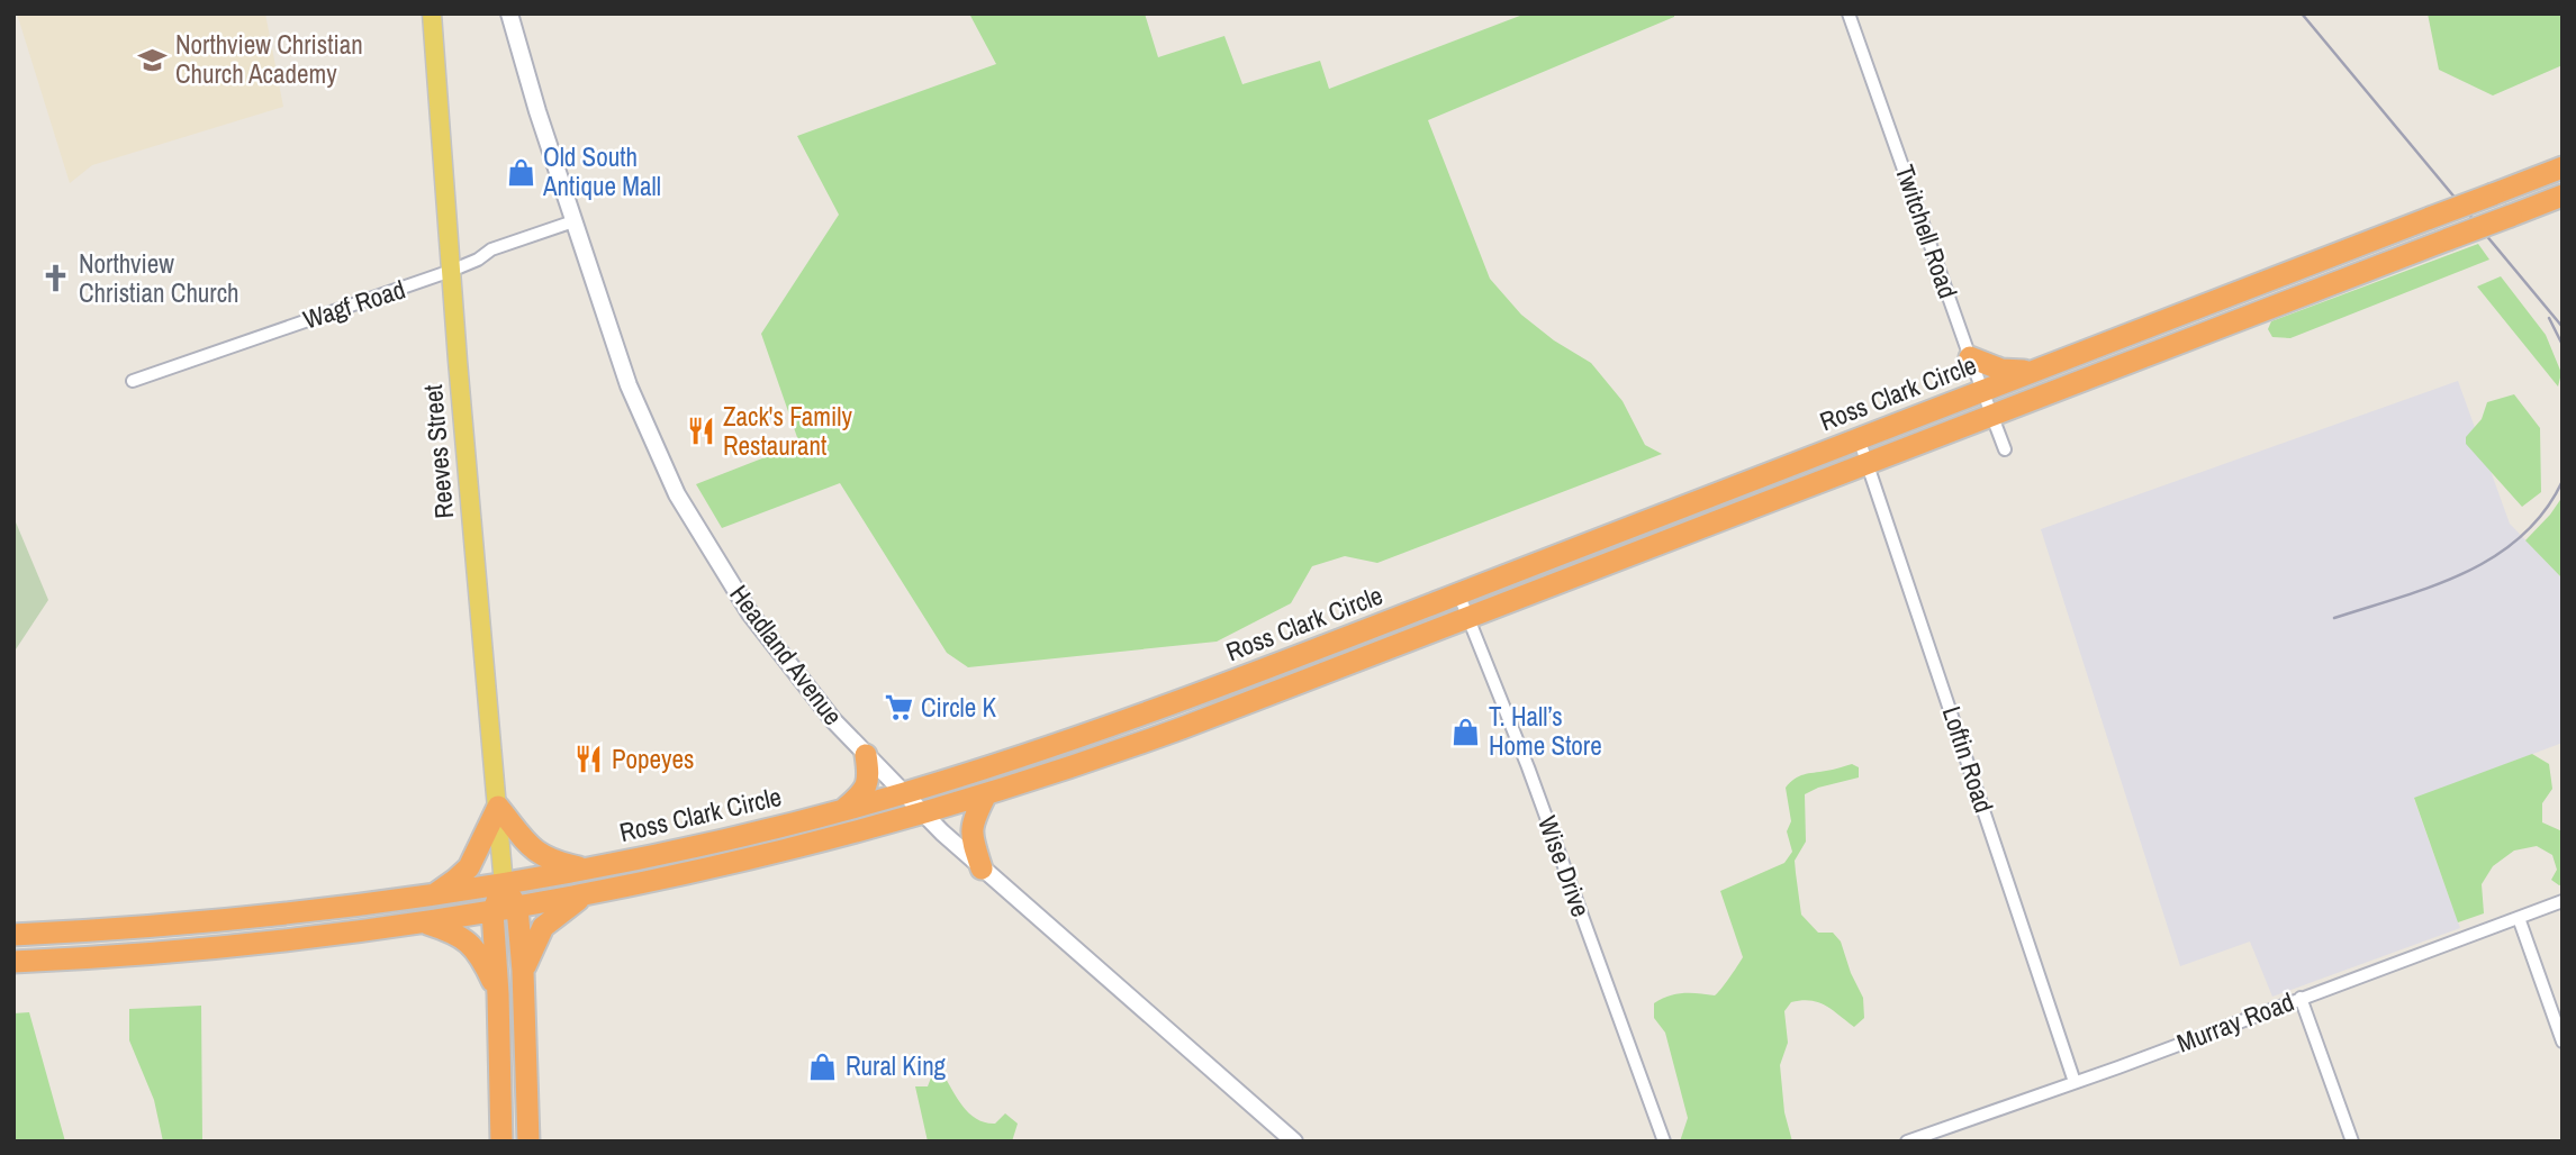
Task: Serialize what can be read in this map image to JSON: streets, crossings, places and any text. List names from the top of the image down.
{
  "streets": {
    "highway": ["Ross Clark Circle", "Reeves Street"],
    "main road": ["Headland Avenue"],
    "street": [
      "Twitchell Road",
      "Wagf Road",
      "Loftin Road",
      "Wise Drive",
      "Murray Road"
    ]
  },
  "crossings": [
    ["Twitchell Road", "Ross Clark Circle"],
    ["Wagf Road", "Reeves Street"],
    ["Wagf Road", "Headland Avenue"],
    ["Ross Clark Circle", "Reeves Street"],
    ["Ross Clark Circle", "Headland Avenue"],
    ["Ross Clark Circle", "Loftin Road"],
    ["Ross Clark Circle", "Wise Drive"],
    ["Loftin Road", "Murray Road"]
  ],
  "places": {
    "school or university": ["Northview Christian Church Academy"],
    "shop": ["Old South Antique Mall", "T. Hall’s Home Store", "Rural King"],
    "church": ["Northview Christian Church"],
    "restaurant": ["Zack's Family Restaurant", "Popeyes"],
    "supermarket": ["Circle K"]
  }
}
